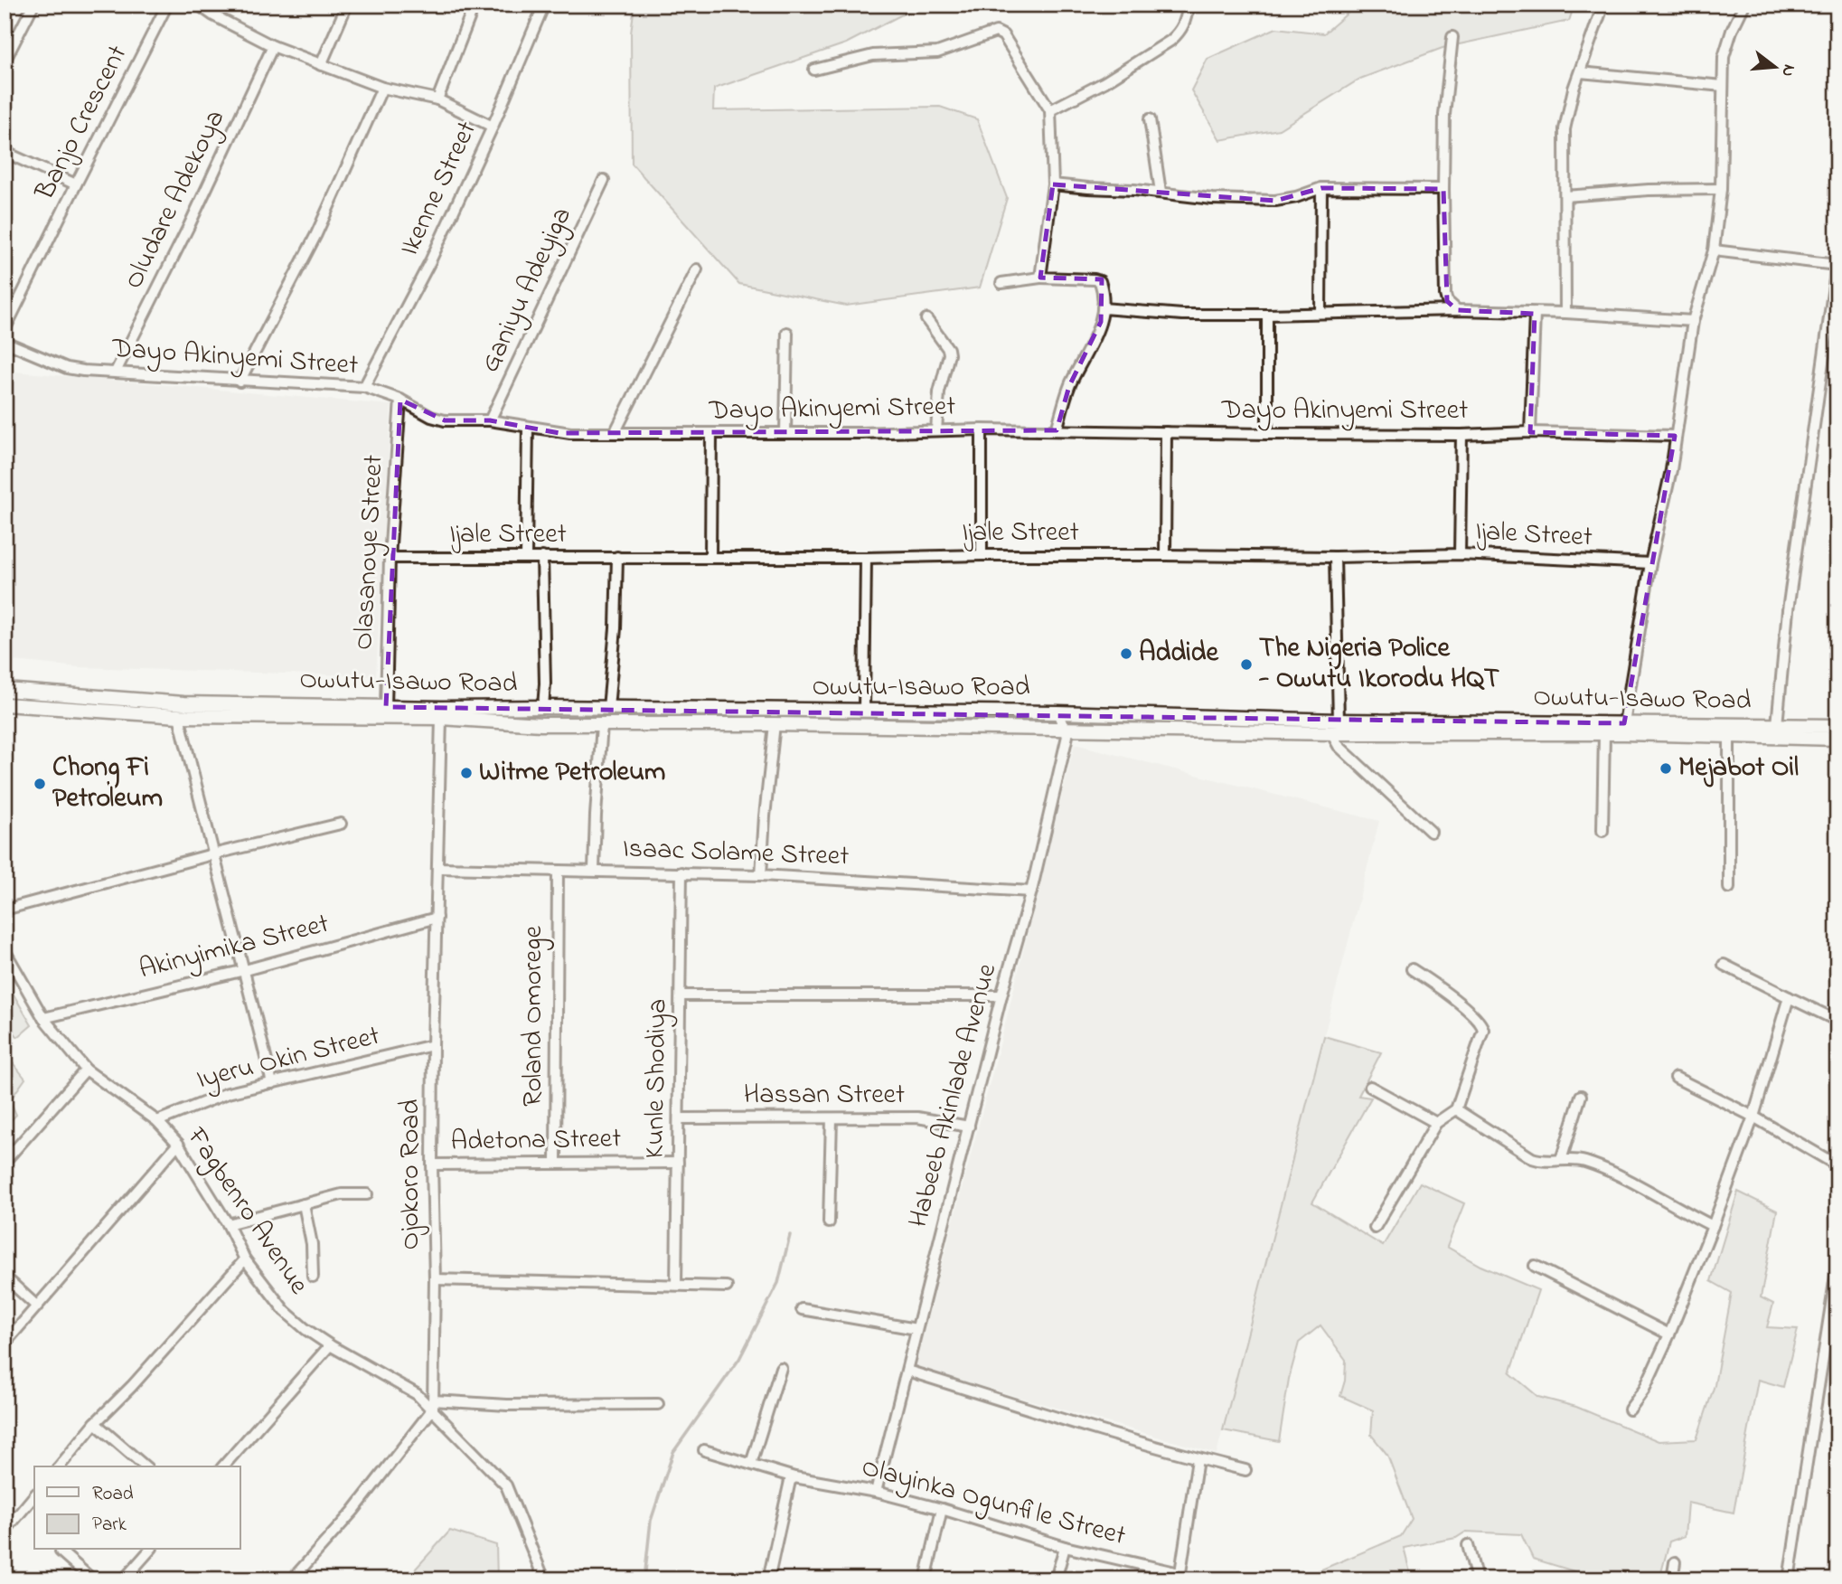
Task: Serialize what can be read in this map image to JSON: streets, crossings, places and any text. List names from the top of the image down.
{
  "streets": {
    "street": [
      "Banjo Crescent",
      "Ikenne Street",
      "Oludare Adekoya",
      "Ganiyu Adeyiga",
      "Dayo Akinyemi Street",
      "Ijale Street",
      "Olasanoye Street",
      "Owutu-Isawo Road",
      "Isaac Solame Street",
      "Akinyimika Street",
      "Roland Omorege",
      "Iyeru Okin Street",
      "Kunle Shodiya",
      "Hassan Street",
      "Habeeb Akinlade Avenue",
      "Adetona Street",
      "Ojokoro Road",
      "Fagbenro Avenue",
      "Olayinka Ogunfile Street"
    ]
  },
  "crossings": [
    ["Ikenne Street", "Dayo Akinyemi Street"],
    ["Oludare Adekoya", "Dayo Akinyemi Street"],
    ["Ganiyu Adeyiga", "Dayo Akinyemi Street"],
    ["Dayo Akinyemi Street", "Olasanoye Street"],
    ["Ijale Street", "Olasanoye Street"],
    ["Olasanoye Street", "Owutu-Isawo Road"],
    ["Owutu-Isawo Road", "Habeeb Akinlade Avenue"],
    ["Owutu-Isawo Road", "Ojokoro Road"],
    ["Isaac Solame Street", "Roland Omorege"],
    ["Isaac Solame Street", "Kunle Shodiya"],
    ["Isaac Solame Street", "Habeeb Akinlade Avenue"],
    ["Isaac Solame Street", "Ojokoro Road"],
    ["Akinyimika Street", "Ojokoro Road"],
    ["Akinyimika Street", "Fagbenro Avenue"],
    ["Roland Omorege", "Adetona Street"],
    ["Iyeru Okin Street", "Ojokoro Road"],
    ["Iyeru Okin Street", "Fagbenro Avenue"],
    ["Kunle Shodiya", "Hassan Street"],
    ["Kunle Shodiya", "Adetona Street"],
    ["Hassan Street", "Habeeb Akinlade Avenue"],
    ["Habeeb Akinlade Avenue", "Olayinka Ogunfile Street"],
    ["Adetona Street", "Ojokoro Road"],
    ["Ojokoro Road", "Fagbenro Avenue"]
  ],
  "places": [
    "Addide",
    "The Nigeria Police - Owutu Ikorodu HQT",
    "Mejabot Oil",
    "Witme Petroleum",
    "Chong Fi Petroleum"
  ],
  "legend": ["Road", "Park"],
  "north": "right"
}
